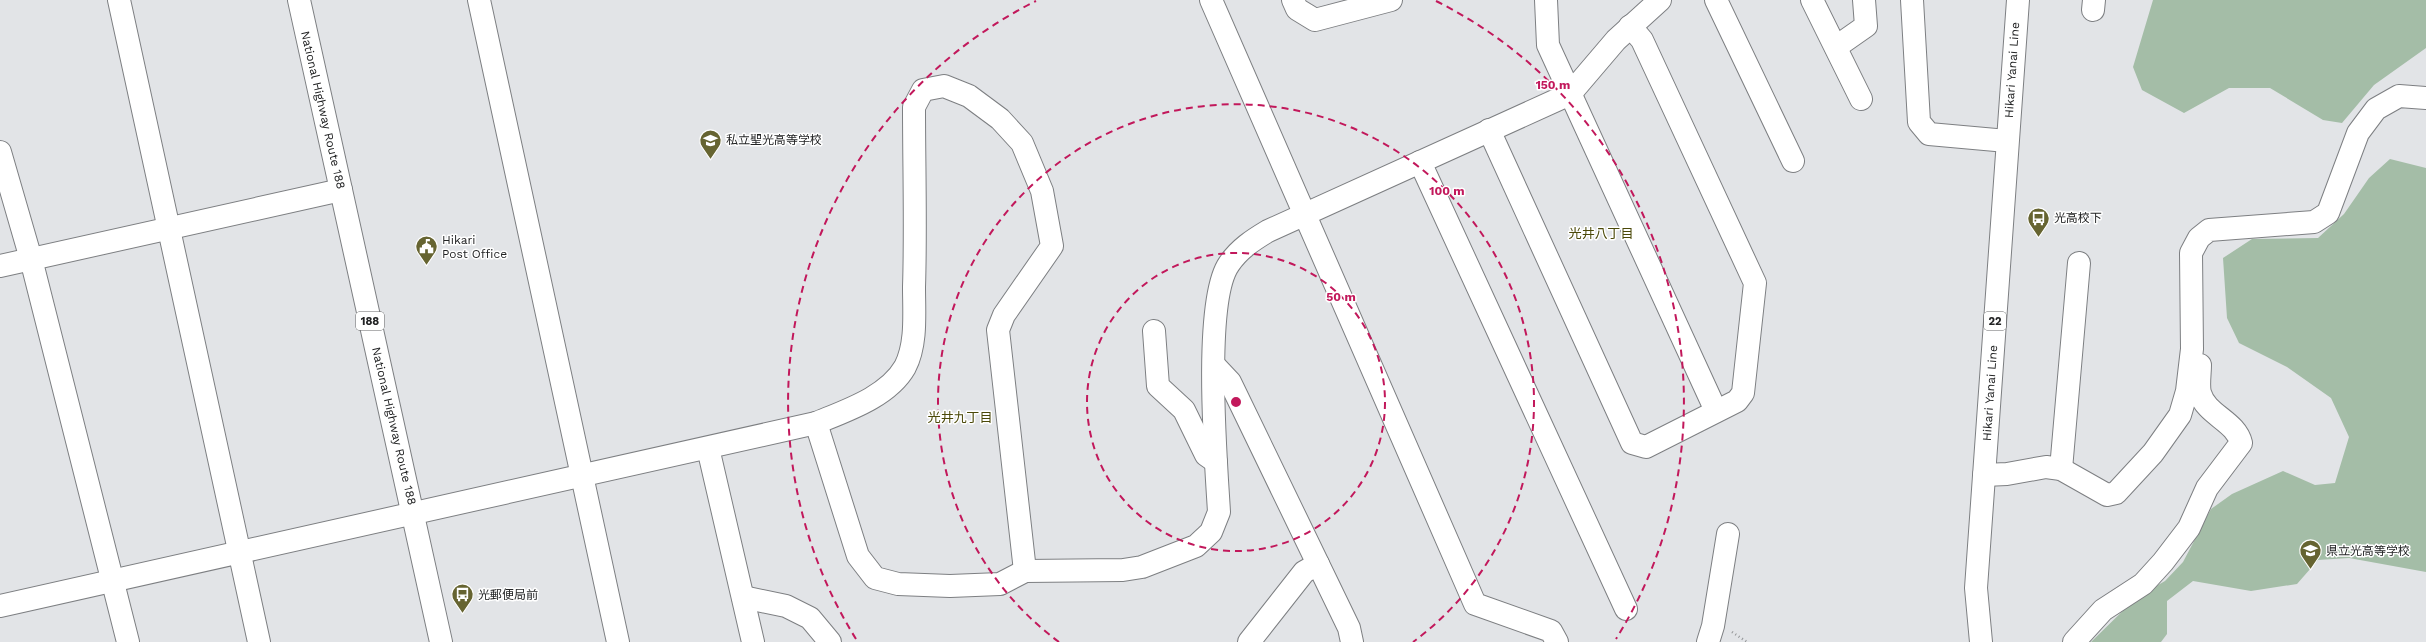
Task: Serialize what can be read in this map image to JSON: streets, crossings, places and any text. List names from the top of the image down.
{
  "streets": {
    "main road": [
      "Hikari Yanai Line",
      "National Highway Route 188",
      "188",
      "22"
    ]
  },
  "districts": ["光井八丁目", "光井九丁目"],
  "places": {
    "school or university": ["私立聖光高等学校", "県立光高等学校"],
    "bus stop": ["光高校下", "光郵便局前"],
    "public building": ["Hikari Post Office"]
  },
  "rings": ["150 m", "100 m", "50 m"]
}
